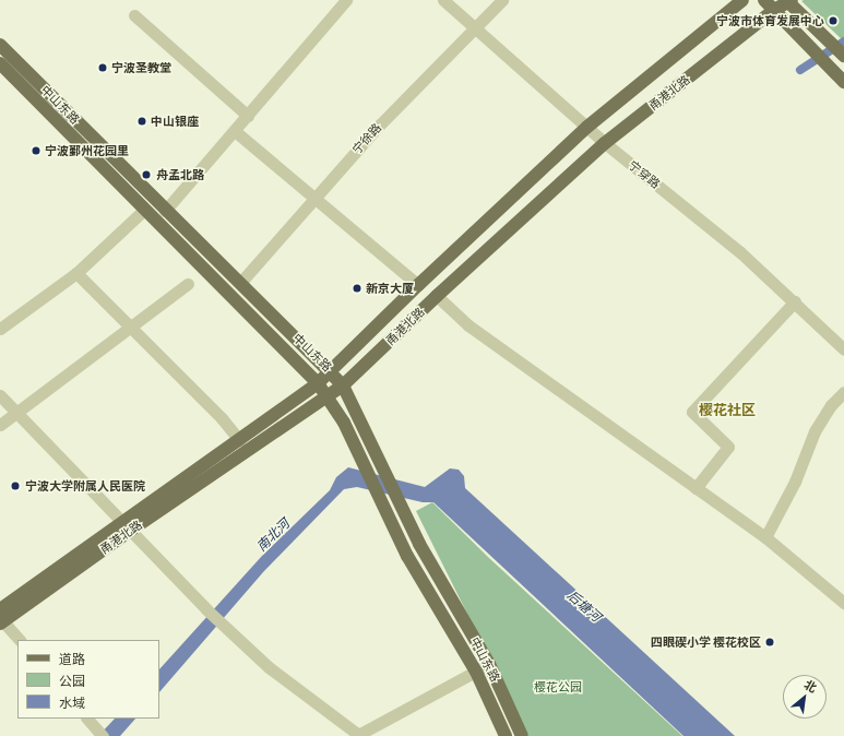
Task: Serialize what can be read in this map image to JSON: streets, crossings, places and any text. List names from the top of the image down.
{
  "streets": {
    "main road": ["甬港北路", "中山东路"],
    "street": ["宁徐路", "宁穿路"]
  },
  "crossings": [
    ["甬港北路", "中山东路"],
    ["甬港北路", "宁穿路"],
    ["中山东路", "宁徐路"],
    ["宁徐路", "宁穿路"]
  ],
  "districts": ["樱花社区"],
  "water": ["南北河", "后塘河"],
  "parks": ["樱花公园"],
  "places": [
    "宁波市体育发展中心",
    "宁波圣教堂",
    "中山银座",
    "宁波鄞州花园里",
    "舟孟北路",
    "新京大厦",
    "宁波大学附属人民医院",
    "四眼碶小学 樱花校区"
  ],
  "legend": ["道路", "公园", "水域"],
  "north": "top right"
}
